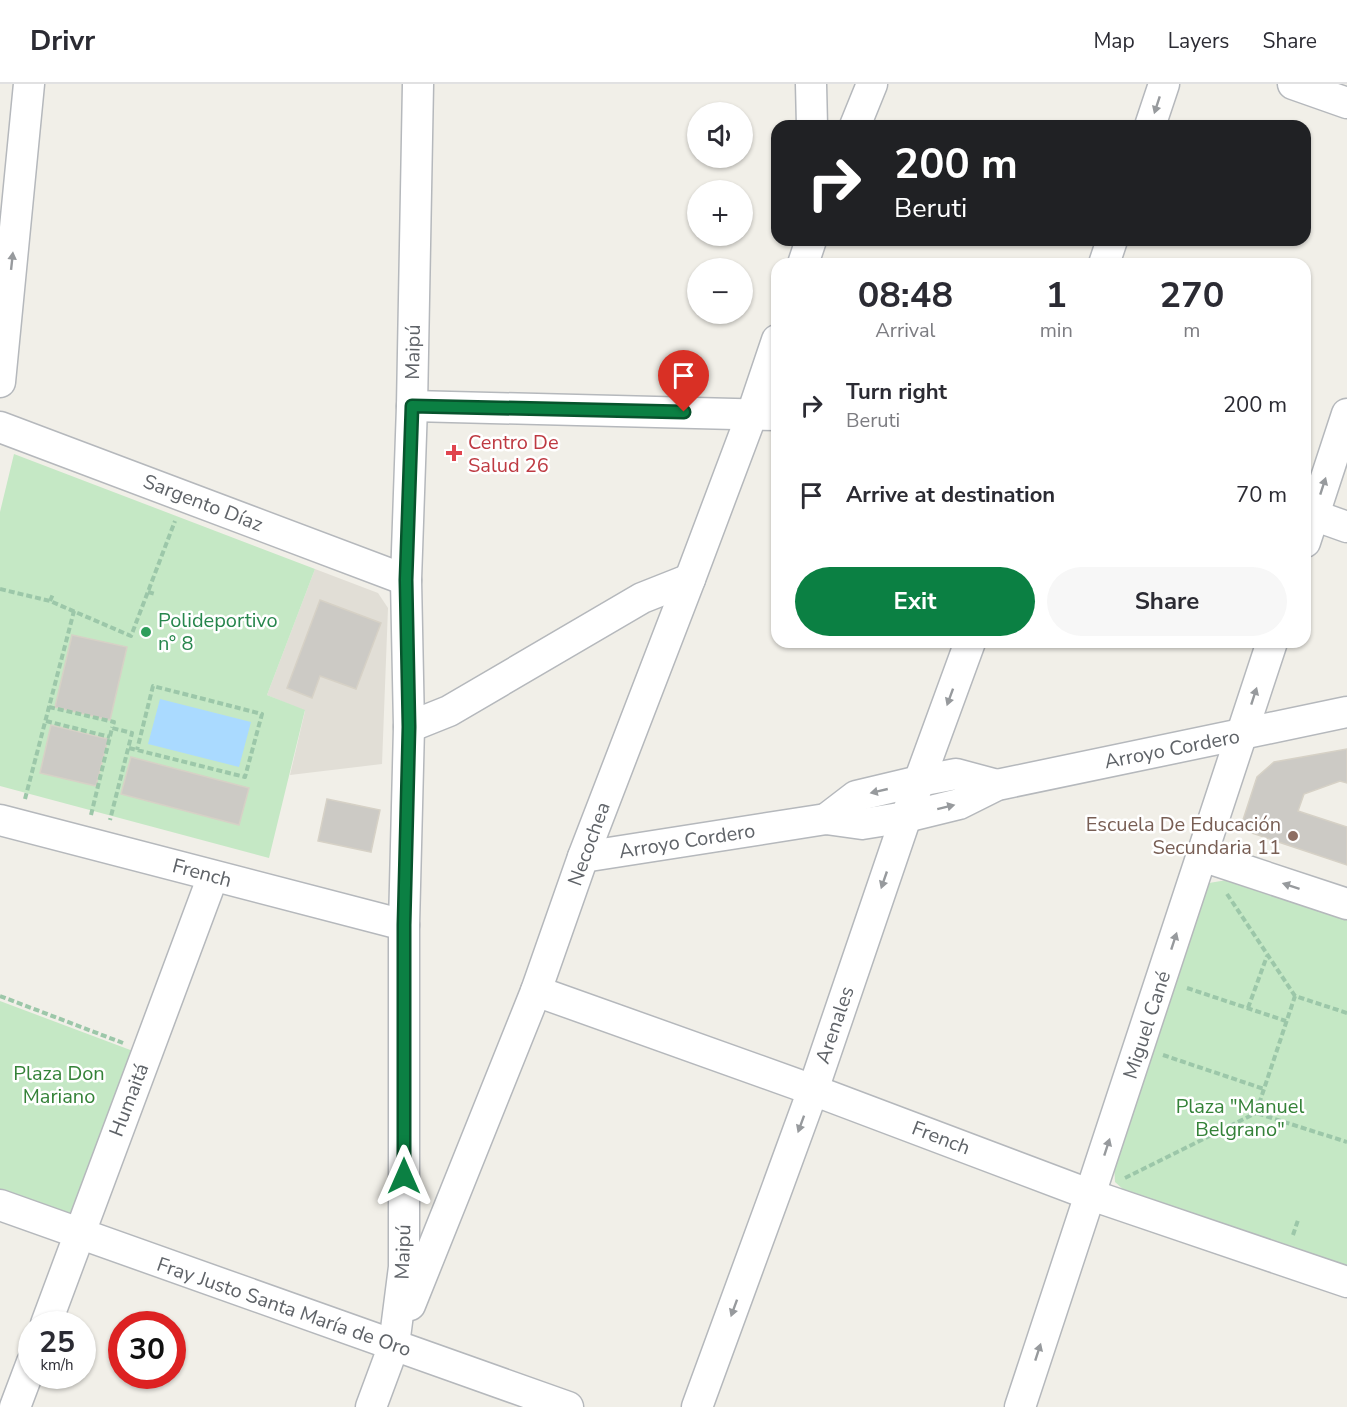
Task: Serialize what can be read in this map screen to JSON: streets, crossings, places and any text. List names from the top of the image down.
{
  "streets": {
    "street": [
      "Maipú",
      "Sargento Díaz",
      "Arroyo Cordero",
      "Necochea",
      "French",
      "Arenales",
      "Miguel Cané",
      "Humaitá",
      "Fray Justo Santa María de Oro"
    ]
  },
  "crossings": [
    ["Maipú", "Sargento Díaz"],
    ["Maipú", "Necochea"],
    ["Maipú", "French"],
    ["Maipú", "Fray Justo Santa María de Oro"],
    ["Arroyo Cordero", "Necochea"],
    ["Arroyo Cordero", "Arenales"],
    ["Arroyo Cordero", "Miguel Cané"],
    ["Necochea", "French"],
    ["Necochea", "Fray Justo Santa María de Oro"],
    ["French", "Arenales"],
    ["French", "Miguel Cané"],
    ["French", "Humaitá"],
    ["Humaitá", "Fray Justo Santa María de Oro"]
  ],
  "one_way": ["Arenales", "Miguel Cané"],
  "parks": ["Plaza Don Mariano", "Plaza \"Manuel Belgrano\""],
  "places": {
    "health": ["Centro De Salud 26"],
    "other": ["Polideportivo n° 8", "Escuela De Educación Secundaria 11"]
  },
  "page": {
    "header": "Drivr",
    "nav": ["Map", "Layers", "Share"],
    "map_buttons": ["+", "−"],
    "turn": ["200 m", "Beruti"],
    "eta": [
      "08:48",
      "Arrival",
      "1",
      "min",
      "270",
      "m"
    ],
    "list": [
      {
        "name": "Turn right",
        "note": "Beruti",
        "value": "200 m"
      },
      {
        "name": "Arrive at destination",
        "value": "70 m"
      }
    ],
    "buttons": ["Exit", "Share"],
    "speed": "25 km/h",
    "limit": "30"
  }
}
